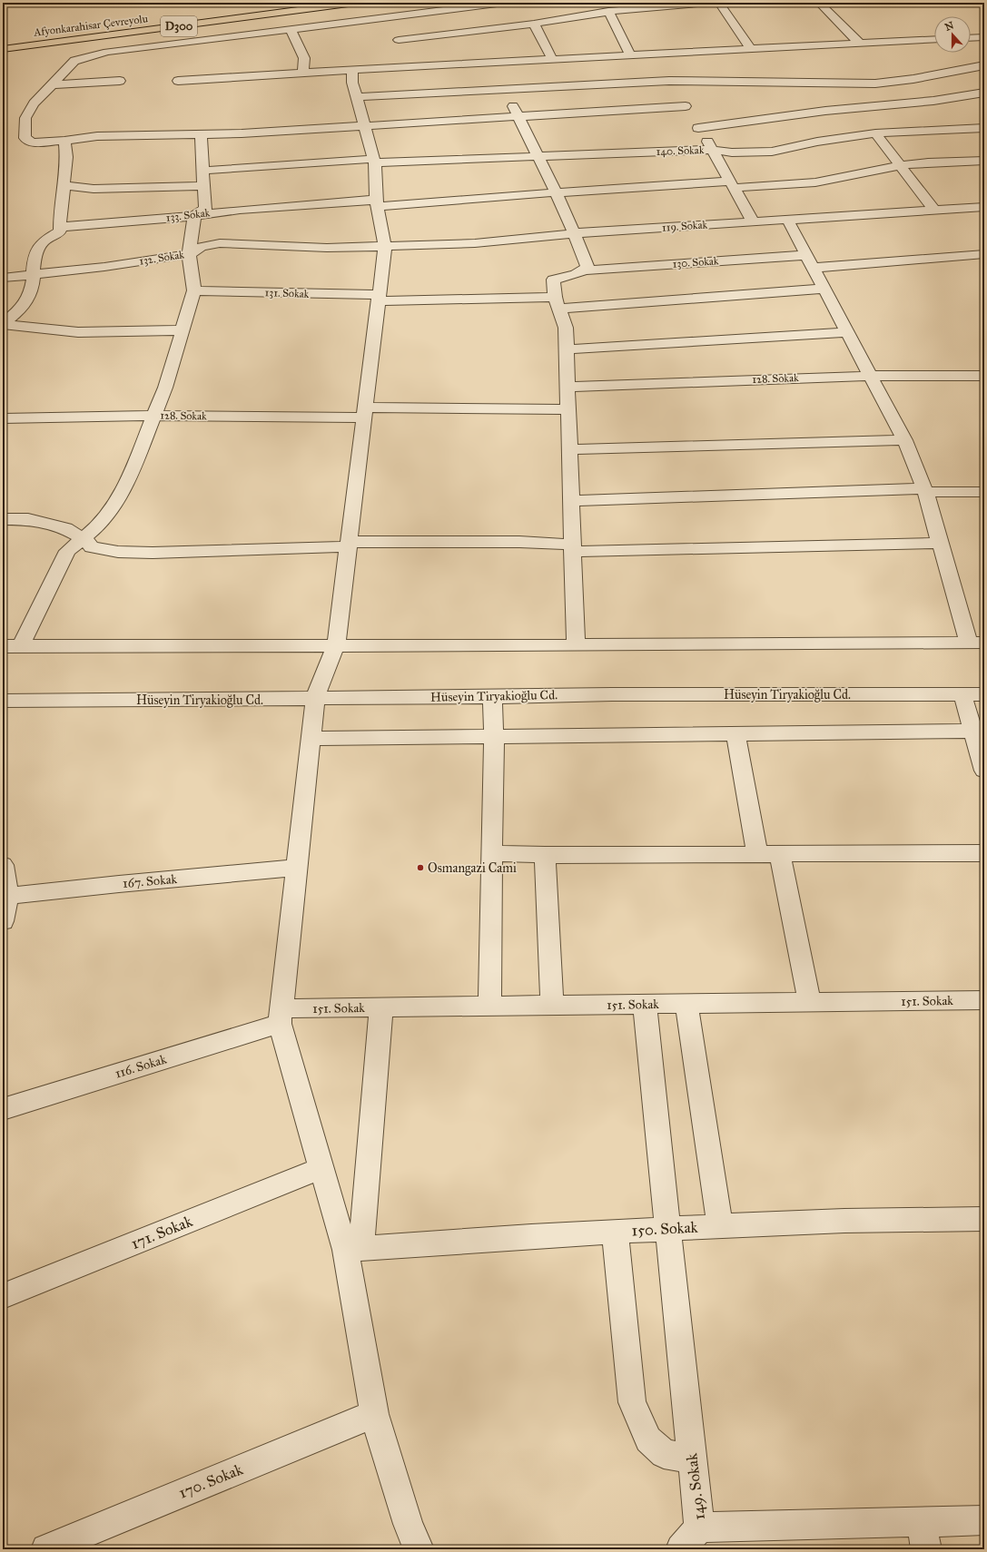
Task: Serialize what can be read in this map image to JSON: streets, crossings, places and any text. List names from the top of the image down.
{
  "streets": {
    "highway": ["Afyonkarahisar Çevreyolu", "D300"],
    "street": [
      "140. Sokak",
      "133. Sokak",
      "119. Sokak",
      "132. Sokak",
      "130. Sokak",
      "131. Sokak",
      "128. Sokak",
      "Hüseyin Tiryakioğlu Cd.",
      "167. Sokak",
      "151. Sokak",
      "116. Sokak",
      "150. Sokak",
      "171. Sokak",
      "170. Sokak",
      "149. Sokak"
    ]
  },
  "crossings": [
    ["119. Sokak", "132. Sokak"],
    ["130. Sokak", "131. Sokak"],
    ["151. Sokak", "116. Sokak"],
    ["151. Sokak", "149. Sokak"],
    ["150. Sokak", "149. Sokak"]
  ],
  "places": ["Osmangazi Cami"],
  "north": "top"
}
